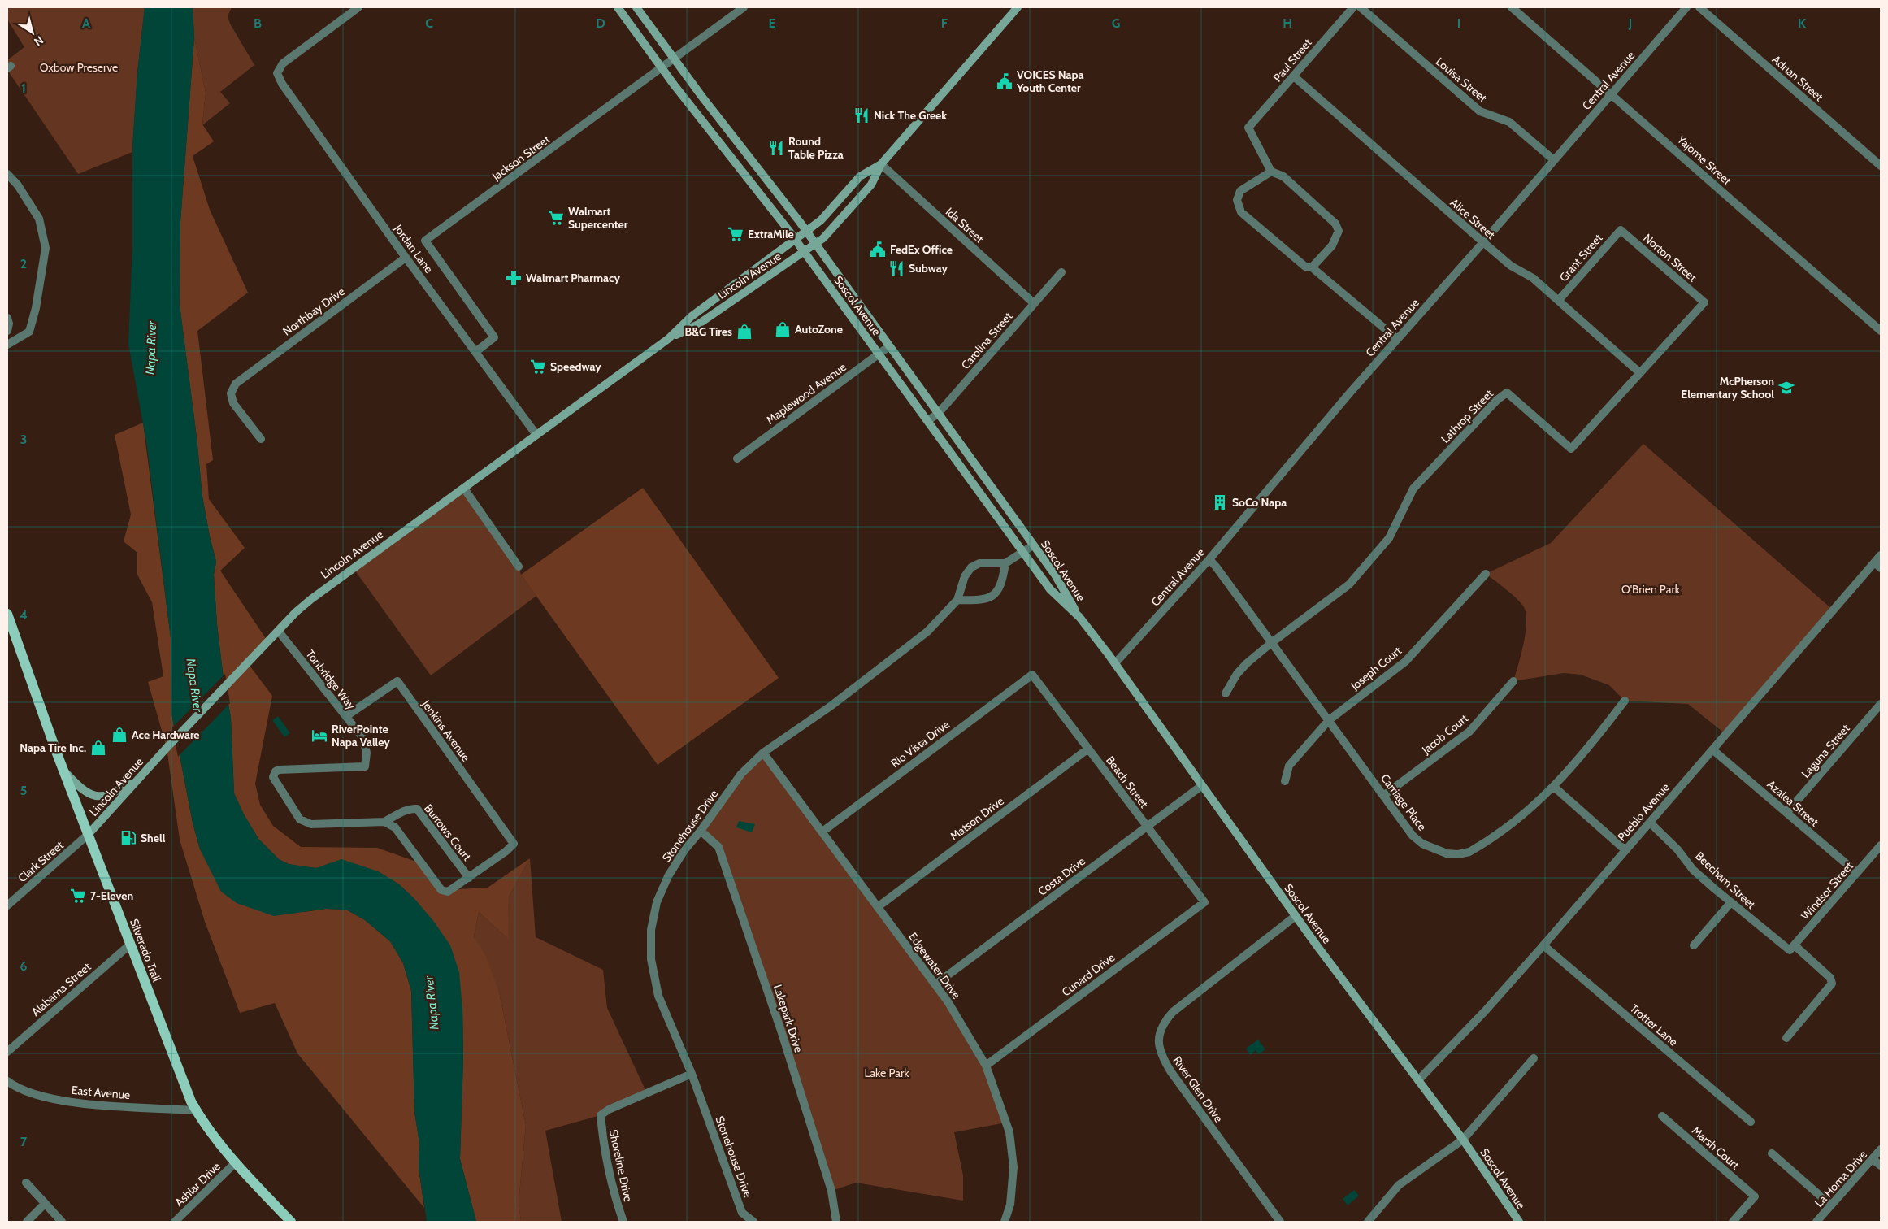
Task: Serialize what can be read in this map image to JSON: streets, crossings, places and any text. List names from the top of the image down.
{
  "streets": {
    "main road": ["Lincoln Avenue", "Soscol Avenue", "Silverado Trail"],
    "street": [
      "Paul Street",
      "Adrian Street",
      "Louisa Street",
      "Central Avenue",
      "Jackson Street",
      "Yajome Street",
      "Alice Street",
      "Ida Street",
      "Jordan Lane",
      "Grant Street",
      "Norton Street",
      "Northbay Drive",
      "Carolina Street",
      "Maplewood Avenue",
      "Lathrop Street",
      "Joseph Court",
      "Tonbridge Way",
      "Jenkins Avenue",
      "Jacob Court",
      "Rio Vista Drive",
      "Laguna Street",
      "Beach Street",
      "Carriage Place",
      "Azalea Street",
      "Pueblo Avenue",
      "Matson Drive",
      "Stonehouse Drive",
      "Burrows Court",
      "Clark Street",
      "Costa Drive",
      "Beecham Street",
      "Windsor Street",
      "Edgewater Drive",
      "Cunard Drive",
      "Alabama Street",
      "Lakepark Drive",
      "Trotter Lane",
      "River Glen Drive",
      "East Avenue",
      "Marsh Court",
      "Shoreline Drive",
      "La Homa Drive",
      "Ashlar Drive"
    ]
  },
  "crossings": [
    ["Paul Street", "Alice Street"],
    ["Louisa Street", "Central Avenue"],
    ["Central Avenue", "Yajome Street"],
    ["Central Avenue", "Alice Street"],
    ["Central Avenue", "Soscol Avenue"],
    ["Central Avenue", "Carriage Place"],
    ["Jackson Street", "Jordan Lane"],
    ["Jackson Street", "Soscol Avenue"],
    ["Alice Street", "Grant Street"],
    ["Alice Street", "Lathrop Street"],
    ["Ida Street", "Lincoln Avenue"],
    ["Ida Street", "Carolina Street"],
    ["Jordan Lane", "Lincoln Avenue"],
    ["Jordan Lane", "Northbay Drive"],
    ["Grant Street", "Norton Street"],
    ["Norton Street", "Lathrop Street"],
    ["Lincoln Avenue", "Soscol Avenue"],
    ["Lincoln Avenue", "Tonbridge Way"],
    ["Lincoln Avenue", "Clark Street"],
    ["Lincoln Avenue", "Silverado Trail"],
    ["Soscol Avenue", "Carolina Street"],
    ["Soscol Avenue", "Maplewood Avenue"],
    ["Soscol Avenue", "Pueblo Avenue"],
    ["Soscol Avenue", "Costa Drive"],
    ["Soscol Avenue", "River Glen Drive"],
    ["Lathrop Street", "Carriage Place"],
    ["Joseph Court", "Carriage Place"],
    ["Tonbridge Way", "Jenkins Avenue"],
    ["Tonbridge Way", "Burrows Court"],
    ["Jenkins Avenue", "Burrows Court"],
    ["Jacob Court", "Carriage Place"],
    ["Rio Vista Drive", "Beach Street"],
    ["Rio Vista Drive", "Edgewater Drive"],
    ["Laguna Street", "Azalea Street"],
    ["Beach Street", "Matson Drive"],
    ["Beach Street", "Costa Drive"],
    ["Beach Street", "Cunard Drive"],
    ["Azalea Street", "Pueblo Avenue"],
    ["Azalea Street", "Windsor Street"],
    ["Pueblo Avenue", "Beecham Street"],
    ["Pueblo Avenue", "Trotter Lane"],
    ["Matson Drive", "Edgewater Drive"],
    ["Stonehouse Drive", "Edgewater Drive"],
    ["Stonehouse Drive", "Lakepark Drive"],
    ["Stonehouse Drive", "Shoreline Drive"],
    ["Clark Street", "Silverado Trail"],
    ["Costa Drive", "Edgewater Drive"],
    ["Beecham Street", "Windsor Street"],
    ["Silverado Trail", "Alabama Street"],
    ["Silverado Trail", "East Avenue"],
    ["Silverado Trail", "Ashlar Drive"],
    ["Edgewater Drive", "Cunard Drive"]
  ],
  "water": ["Napa River"],
  "parks": ["Oxbow Preserve", "O'Brien Park", "Lake Park"],
  "places": {
    "public building": ["VOICES Napa Youth Center", "FedEx Office"],
    "restaurant": ["Nick The Greek", "Round Table Pizza", "Subway"],
    "supermarket": [
      "Walmart Supercenter",
      "ExtraMile",
      "Speedway",
      "7-Eleven"
    ],
    "pharmacy": ["Walmart Pharmacy"],
    "shop": [
      "AutoZone",
      "B&G Tires",
      "Ace Hardware",
      "Napa Tire Inc."
    ],
    "school or university": ["McPherson Elementary School"],
    "building": ["SoCo Napa"],
    "hotel": ["RiverPointe Napa Valley"],
    "fuel station": ["Shell"]
  },
  "north": "bottom right",
  "grid": {
    "columns": [
      "A",
      "B",
      "C",
      "D",
      "E",
      "F",
      "G",
      "H",
      "I",
      "J",
      "K"
    ],
    "rows": [
      "1",
      "2",
      "3",
      "4",
      "5",
      "6",
      "7"
    ]
  }
}
